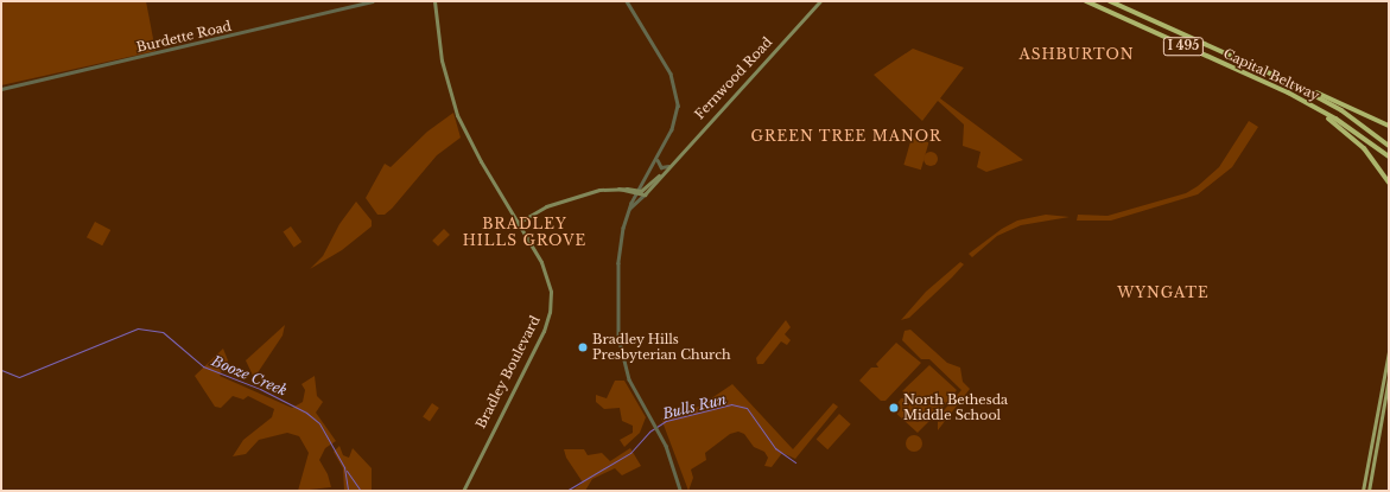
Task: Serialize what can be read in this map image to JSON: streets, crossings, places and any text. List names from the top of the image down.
{
  "streets": {
    "highway": ["I 495", "Capital Beltway"],
    "main road": ["Fernwood Road", "Bradley Boulevard"],
    "street": ["Burdette Road"]
  },
  "districts": [
    "ASHBURTON",
    "GREEN TREE MANOR",
    "BRADLEY HILLS GROVE",
    "WYNGATE"
  ],
  "water": ["Booze Creek", "Bulls Run"],
  "places": ["Bradley Hills Presbyterian Church", "North Bethesda Middle School"]
}
